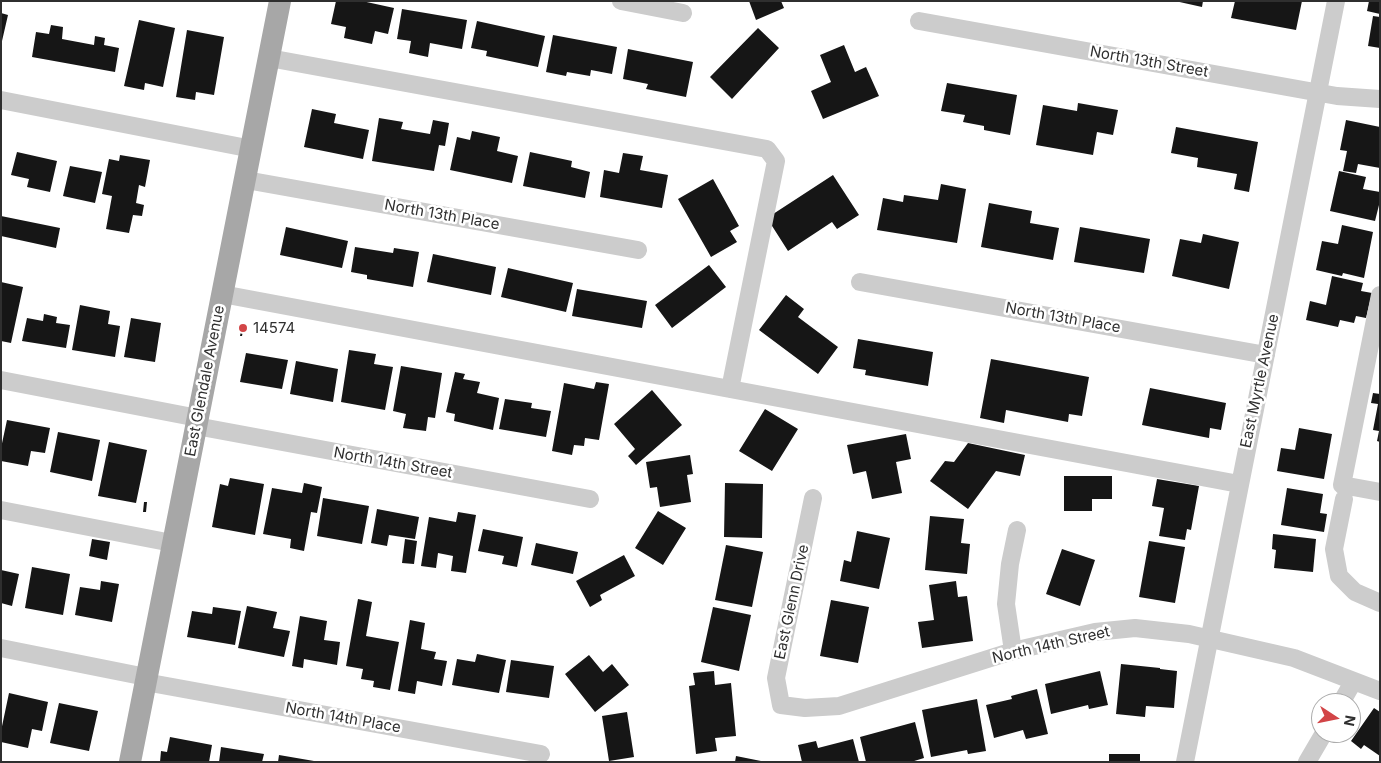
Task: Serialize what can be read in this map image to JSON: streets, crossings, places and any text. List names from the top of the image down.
{
  "streets": {
    "main road": ["East Glendale Avenue"],
    "street": [
      "North 13th Street",
      "North 13th Place",
      "East Myrtle Avenue",
      "North 14th Street",
      "East Glenn Drive",
      "North 14th Place"
    ]
  },
  "crossings": [
    ["North 13th Street", "East Myrtle Avenue"],
    ["North 13th Place", "East Glendale Avenue"],
    ["North 13th Place", "East Myrtle Avenue"],
    ["East Glendale Avenue", "North 14th Street"],
    ["East Glendale Avenue", "North 14th Place"],
    ["East Myrtle Avenue", "North 14th Street"],
    ["North 14th Street", "East Glenn Drive"]
  ],
  "places": ["14574"],
  "north": "right"
}
